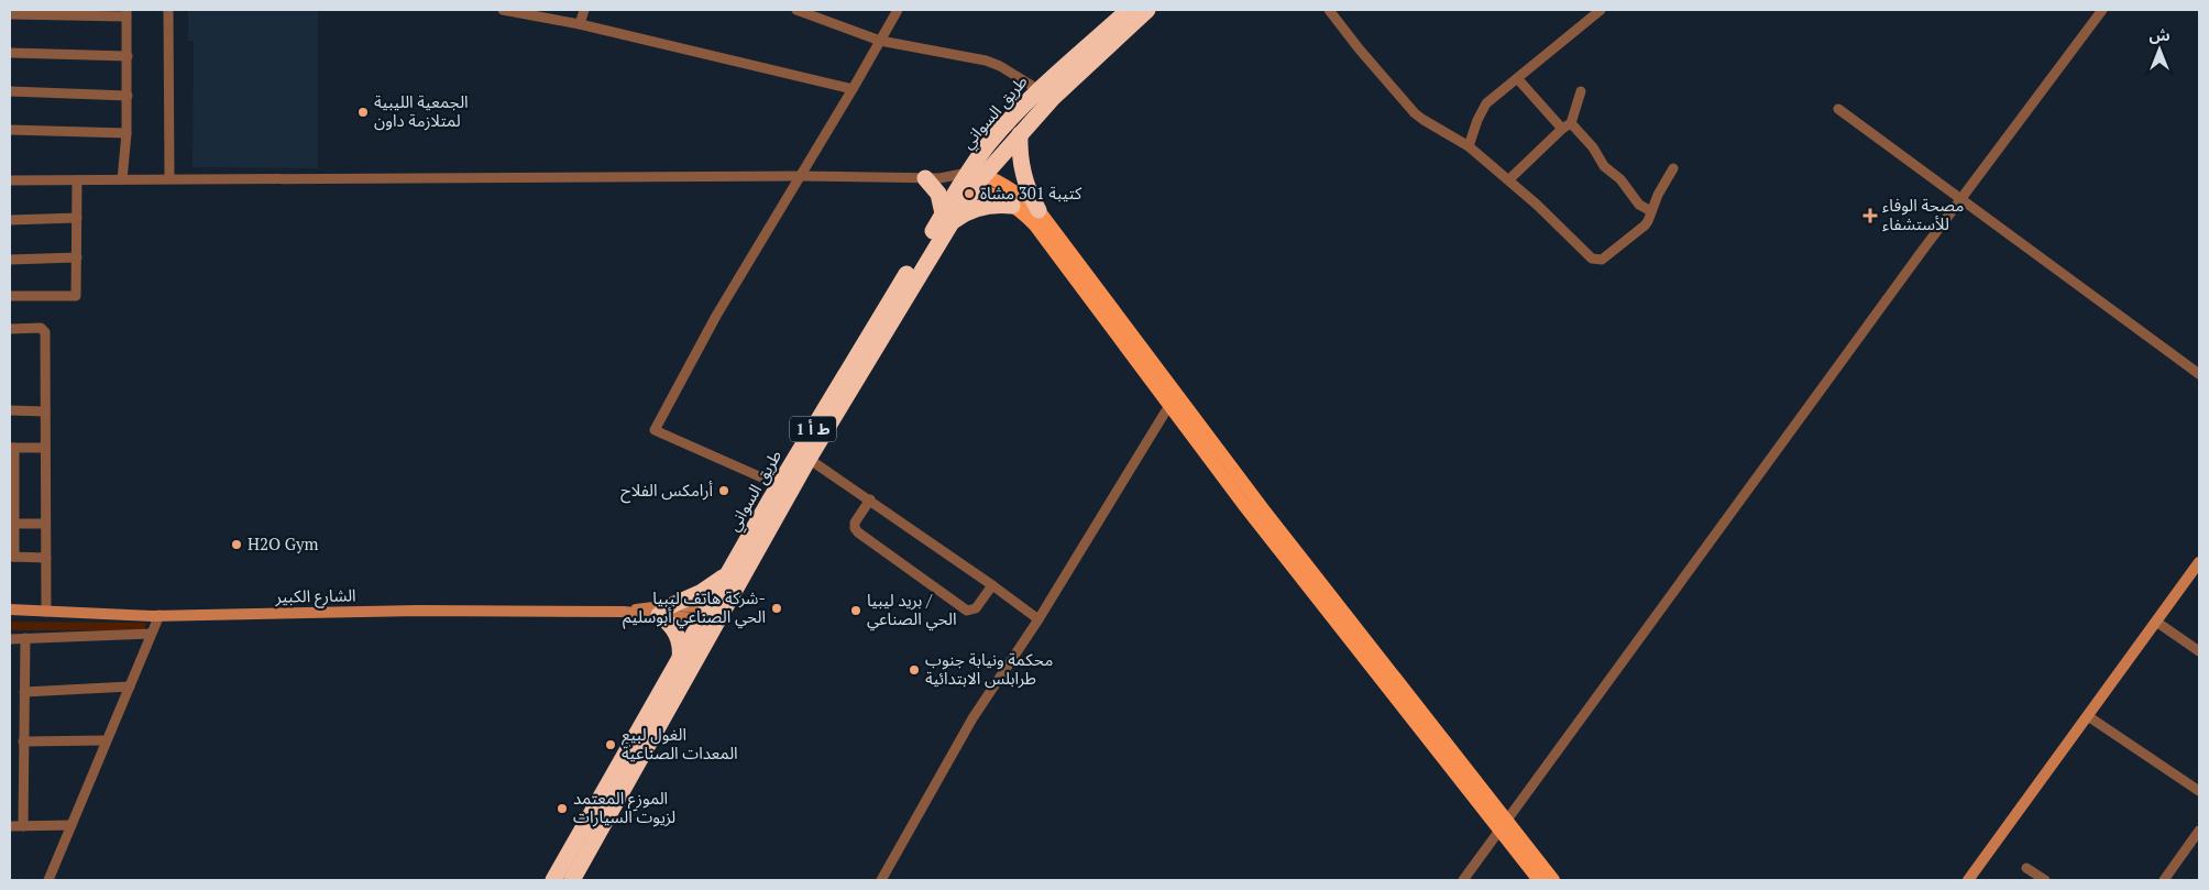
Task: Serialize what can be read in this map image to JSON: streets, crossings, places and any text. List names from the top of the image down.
{
  "streets": {
    "highway": ["طريق السواني", "ط أ 1"],
    "street": ["الشارع الكبير"]
  },
  "crossings": [
    ["طريق السواني", "الشارع الكبير"]
  ],
  "places": {
    "other": [
      "الجمعية الليبية لمتلازمة داون",
      "كتيبة 301 مشاة",
      "أرامكس الفلاح",
      "H2O Gym",
      "شركة هاتف ليبيا- الحي الصناعي أبوسليم",
      "بريد ليبيا / الحي الصناعي",
      "محكمة ونيابة جنوب طرابلس الابتدائية",
      "الغول لبيع المعدات الصناعية",
      "الموزع المعتمد لزيوت السيارات"
    ],
    "health": ["مصحة الوفاء للأستشفاء"]
  },
  "north": "top"
}
